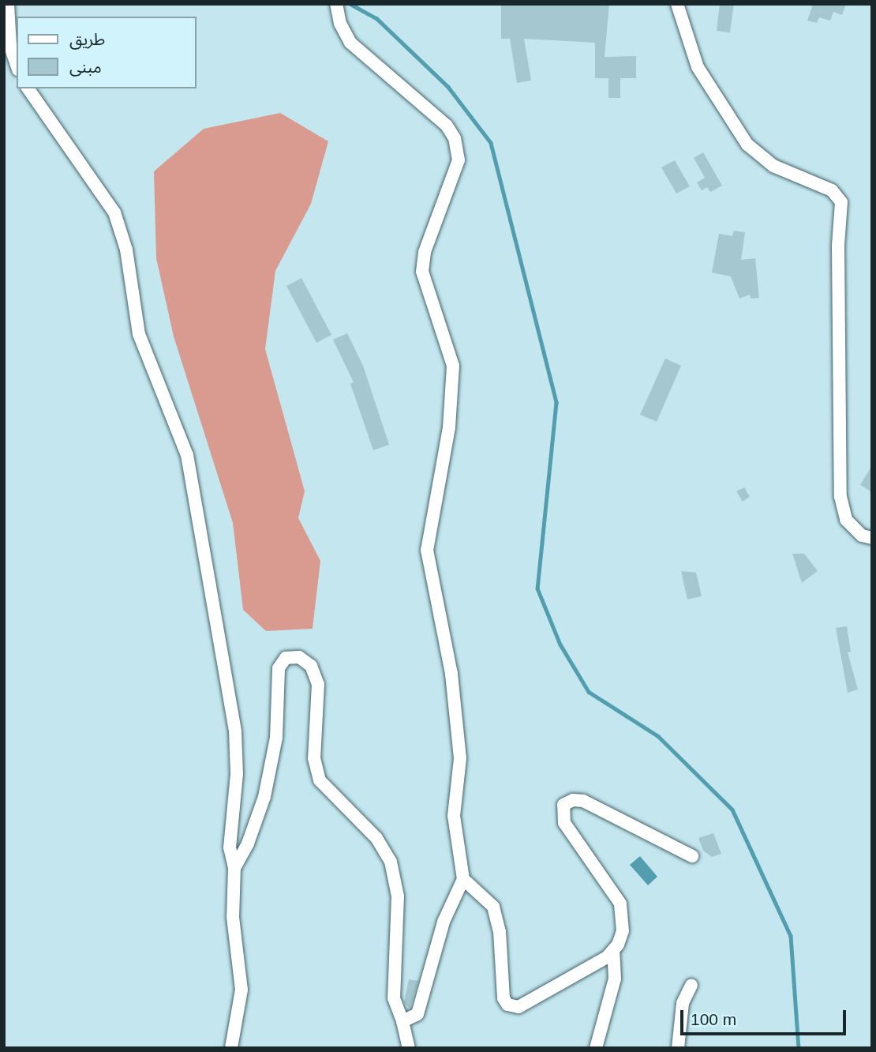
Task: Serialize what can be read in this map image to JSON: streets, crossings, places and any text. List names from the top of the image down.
{
  "legend": ["طريق", "مبنى"],
  "scale_bar": "100 m"
}
